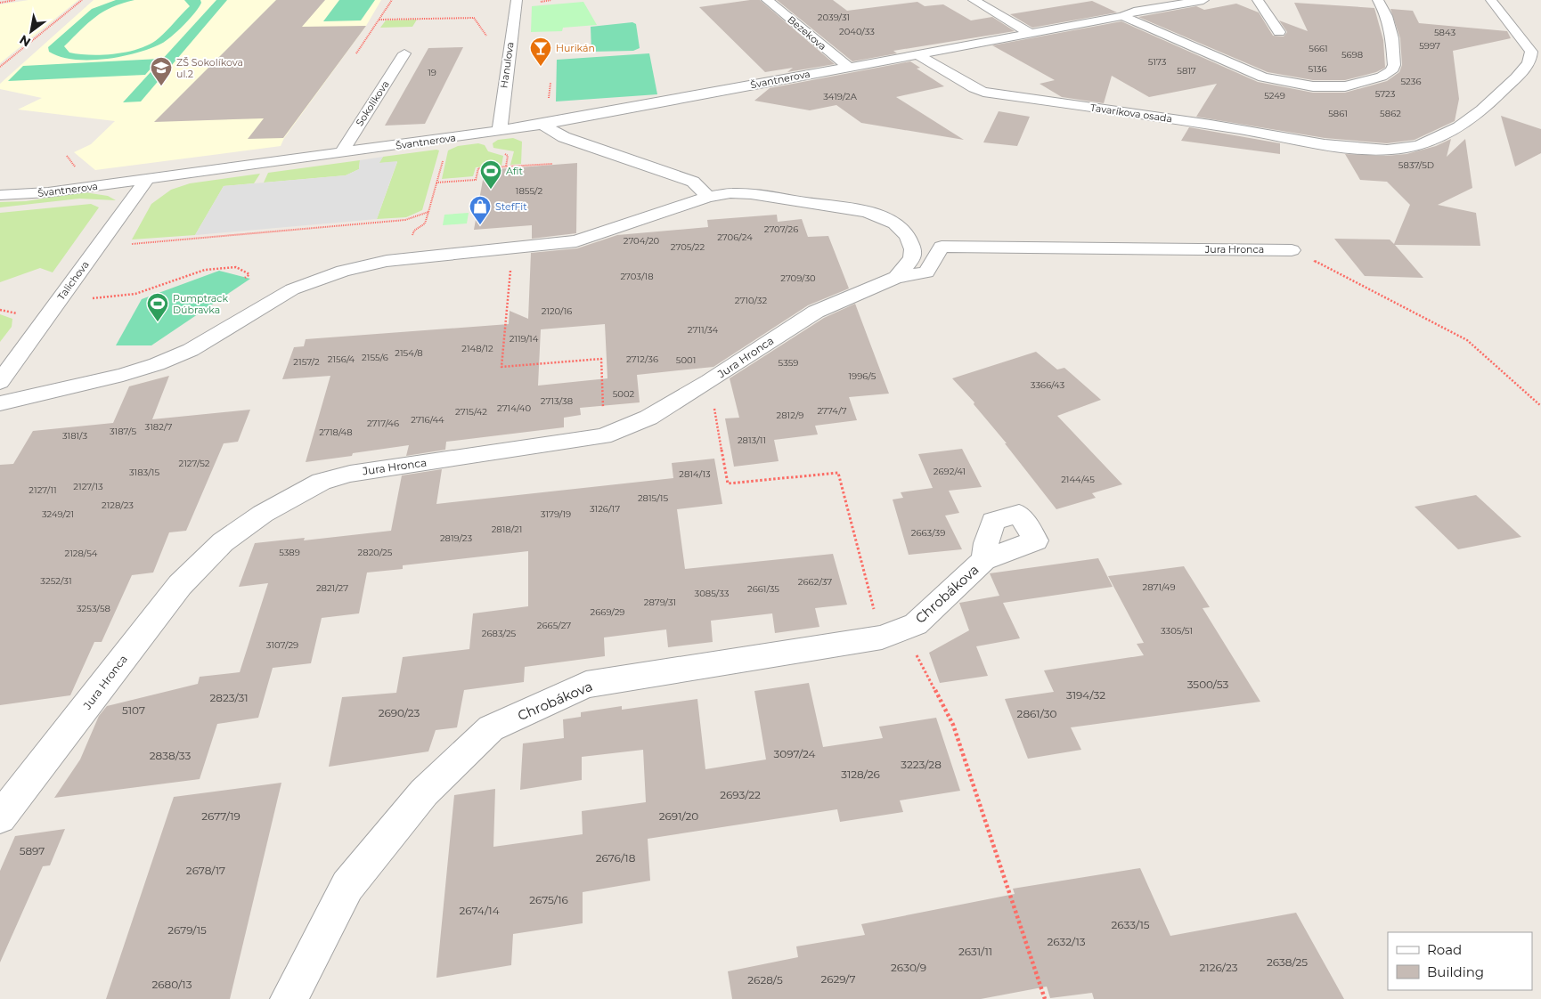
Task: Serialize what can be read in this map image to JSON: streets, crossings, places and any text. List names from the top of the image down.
{
  "streets": {
    "street": [
      "Bezekova",
      "Hanulova",
      "Švantnerova",
      "Sokolíkova",
      "Tavaríkova osada",
      "Jura Hronca",
      "Talichova",
      "Chrobákova"
    ]
  },
  "crossings": [
    ["Bezekova", "Švantnerova"],
    ["Hanulova", "Švantnerova"],
    ["Švantnerova", "Sokolíkova"],
    ["Švantnerova", "Tavaríkova osada"],
    ["Švantnerova", "Talichova"]
  ],
  "places": {
    "bar": ["Hurikán"],
    "school or university": ["ZŠ Sokolíkova ul.2"],
    "sports": ["Afit", "Pumptrack Dúbravka"],
    "shop": ["StefFit"]
  },
  "house_numbers": [
    "2039/31",
    "2040/33",
    "5843",
    "5997",
    "5661",
    "5698",
    "5173",
    "5136",
    "5817",
    "19",
    "5236",
    "5723",
    "5249",
    "3419/2A",
    "5861",
    "5862",
    "5837/5D",
    "1855/2",
    "2707/26",
    "2706/24",
    "2704/20",
    "2705/22",
    "2703/18",
    "2709/30",
    "2710/32",
    "2120/16",
    "2711/34",
    "2119/14",
    "2148/12",
    "2154/8",
    "2155/6",
    "2156/4",
    "2712/36",
    "5001",
    "2157/2",
    "5359",
    "1996/5",
    "3366/43",
    "5002",
    "2713/38",
    "2714/40",
    "2774/7",
    "2715/42",
    "2812/9",
    "2716/44",
    "2717/46",
    "3182/7",
    "3187/5",
    "2718/48",
    "3181/3",
    "2813/11",
    "2127/52",
    "2692/41",
    "3183/15",
    "2814/13",
    "2144/45",
    "2127/13",
    "2127/11",
    "2815/15",
    "2128/23",
    "3126/17",
    "3249/21",
    "3179/19",
    "2818/21",
    "2663/39",
    "2819/23",
    "5389",
    "2820/25",
    "2128/54",
    "3252/31",
    "2662/37",
    "2871/49",
    "2821/27",
    "2661/35",
    "3085/33",
    "2879/31",
    "3253/58",
    "2669/29",
    "2665/27",
    "3305/51",
    "2683/25",
    "3107/29",
    "3500/53",
    "3194/32",
    "2823/31",
    "5107",
    "2690/23",
    "2861/30",
    "3097/24",
    "2838/33",
    "3223/28",
    "3128/26",
    "2693/22",
    "2677/19",
    "2691/20",
    "5897",
    "2676/18",
    "2678/17",
    "2675/16",
    "2674/14",
    "2633/15",
    "2679/15",
    "2632/13",
    "2631/11",
    "2638/25",
    "2630/9",
    "2126/23",
    "2629/7",
    "2628/5",
    "2680/13"
  ],
  "legend": ["Road", "Building"],
  "north": "bottom left"
}
